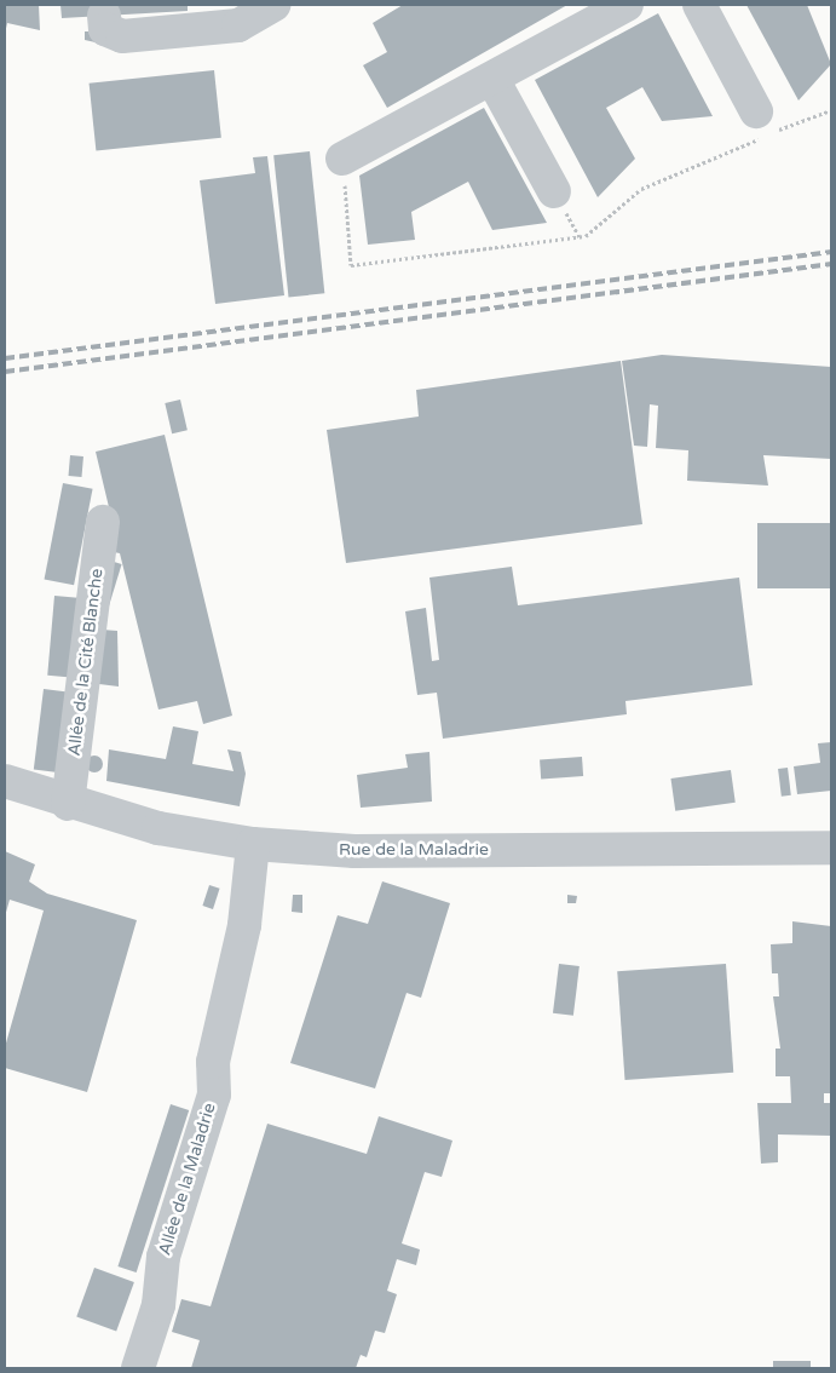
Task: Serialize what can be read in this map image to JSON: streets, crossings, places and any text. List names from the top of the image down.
{
  "streets": {
    "street": ["Allée de la Cité Blanche", "Rue de la Maladrie", "Allée de la Maladrie"]
  },
  "crossings": [
    ["Allée de la Cité Blanche", "Rue de la Maladrie"],
    ["Rue de la Maladrie", "Allée de la Maladrie"]
  ]
}
